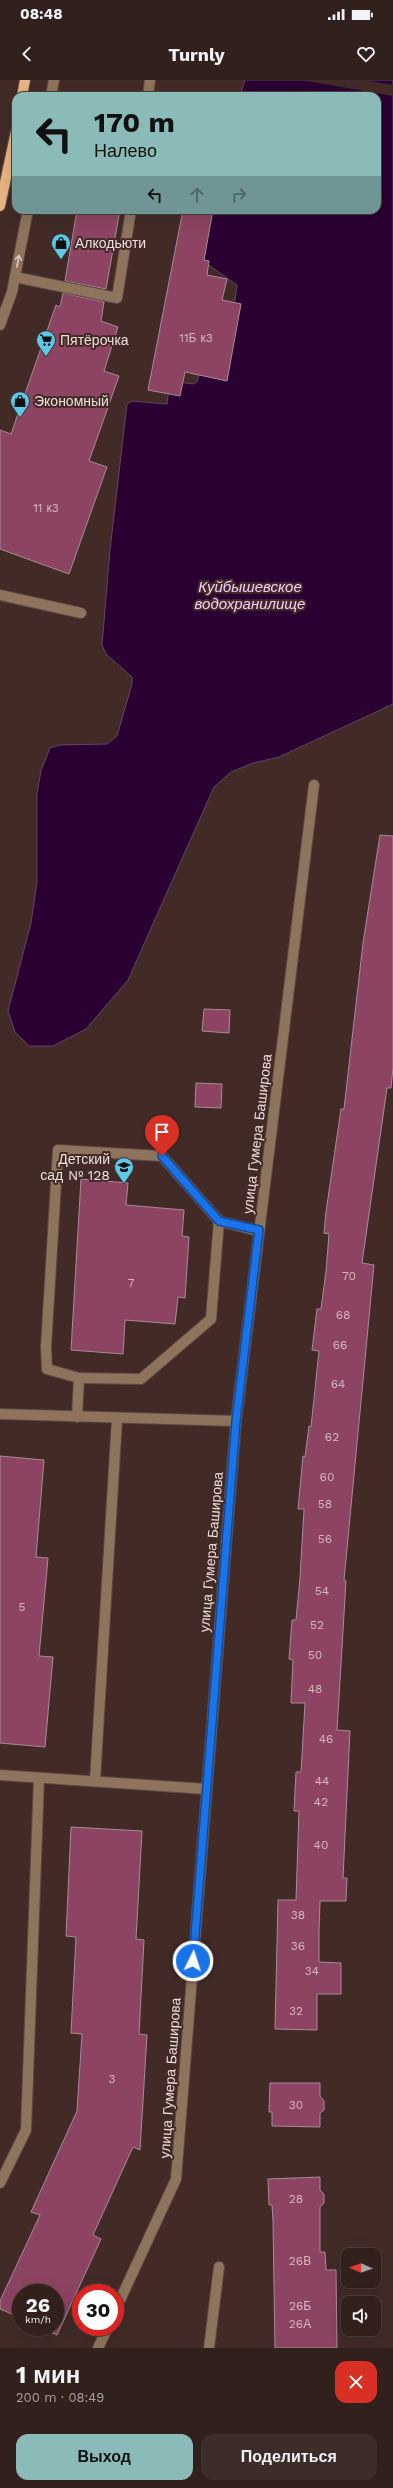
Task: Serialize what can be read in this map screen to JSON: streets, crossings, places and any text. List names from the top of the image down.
{
  "streets": {
    "street": ["улица Гумера Баширова"]
  },
  "water": ["Куйбышевское водохранилище"],
  "places": {
    "shop": ["Алкодьюти", "Экономный"],
    "supermarket": ["Пятёрочка"],
    "school or university": ["Детский сад № 128"]
  },
  "house_numbers": [
    "11Б к3",
    "11 к3",
    "70",
    "7",
    "68",
    "66",
    "64",
    "62",
    "60",
    "58",
    "56",
    "54",
    "5",
    "52",
    "50",
    "48",
    "46",
    "44",
    "42",
    "40",
    "38",
    "36",
    "34",
    "32",
    "3",
    "30",
    "28",
    "26В",
    "26Б",
    "26А"
  ],
  "north": "left",
  "page": {
    "status": "08:48",
    "header": "Turnly",
    "turn": ["170 m", "Налево"],
    "speed": "26 km/h",
    "limit": "30",
    "heading": ["1 мин", "200 m · 08:49"],
    "buttons": ["Выход", "Поделиться"]
  }
}
